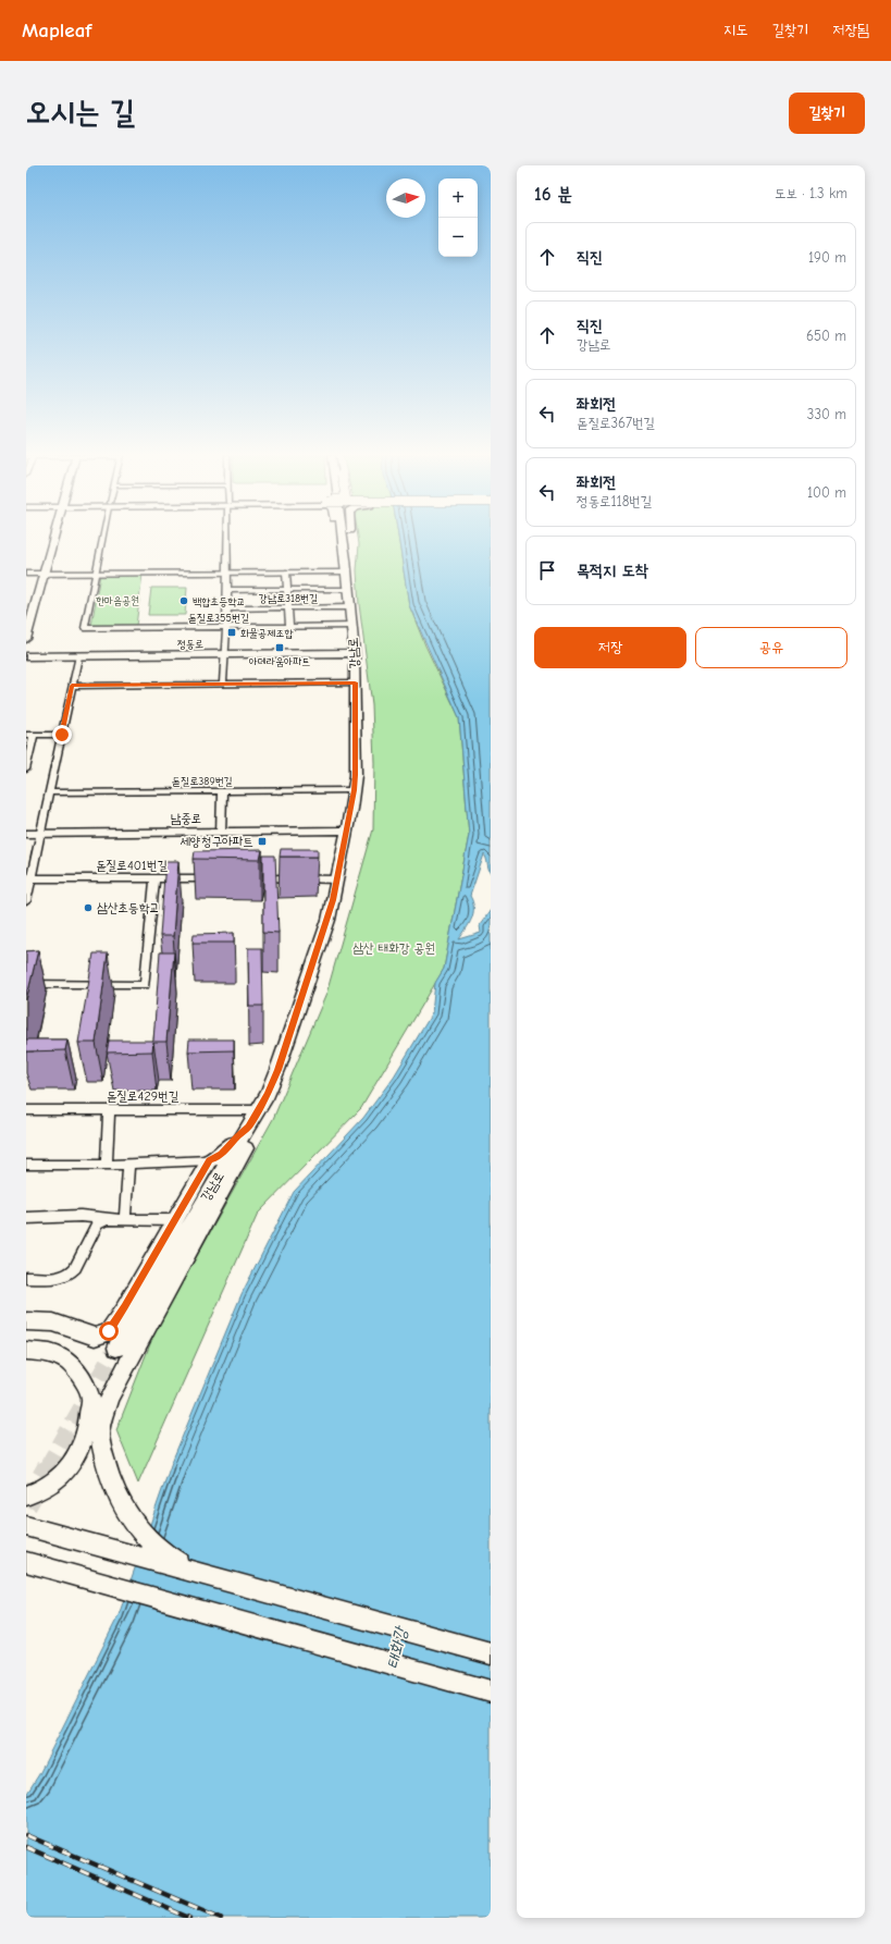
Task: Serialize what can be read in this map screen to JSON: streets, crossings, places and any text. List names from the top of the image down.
{
  "streets": {
    "main road": ["정동로", "강남로", "남중로"],
    "street": [
      "강남로318번길",
      "돋질로355번길",
      "돋질로389번길",
      "돋질로401번길",
      "돋질로429번길"
    ]
  },
  "crossings": [
    ["강남로318번길", "강남로"],
    ["돋질로355번길", "강남로"],
    ["정동로", "강남로"],
    ["강남로", "돋질로389번길"],
    ["강남로", "남중로"],
    ["강남로", "돋질로429번길"]
  ],
  "water": ["태화강"],
  "parks": ["한마음공원", "삼산 태화강 공원"],
  "places": {
    "other": ["백합초등학교", "삼산초등학교"],
    "transit": ["화물공제조합", "아데라움아파트", "세양청구아파트"]
  },
  "north": "right",
  "page": {
    "header": "Mapleaf",
    "nav": ["지도", "길찾기", "저장됨"],
    "buttons": [
      "길찾기",
      ["저장", "공유"]
    ],
    "title": "오시는 길",
    "heading": ["16 분", "도보 · 1.3 km"],
    "map_buttons": ["+", "−"],
    "list": [
      ["직진", "190 m"],
      ["직진", "강남로", "650 m"],
      ["좌회전", "돋질로367번길", "330 m"],
      ["좌회전", "정동로118번길", "100 m"],
      "목적지 도착"
    ]
  }
}
